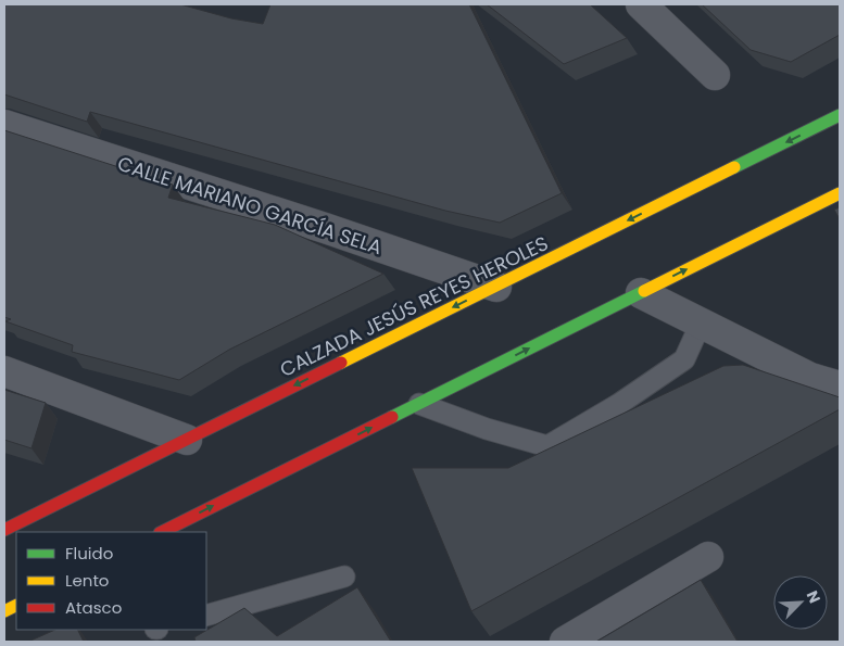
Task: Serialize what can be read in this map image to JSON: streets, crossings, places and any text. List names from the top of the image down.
{
  "streets": {
    "street": ["CALLE MARIANO GARCÍA SELA", "CALZADA JESÚS REYES HEROLES"]
  },
  "crossings": [
    ["CALLE MARIANO GARCÍA SELA", "CALZADA JESÚS REYES HEROLES"]
  ],
  "legend": ["Fluido", "Lento", "Atasco"],
  "north": "top right"
}
